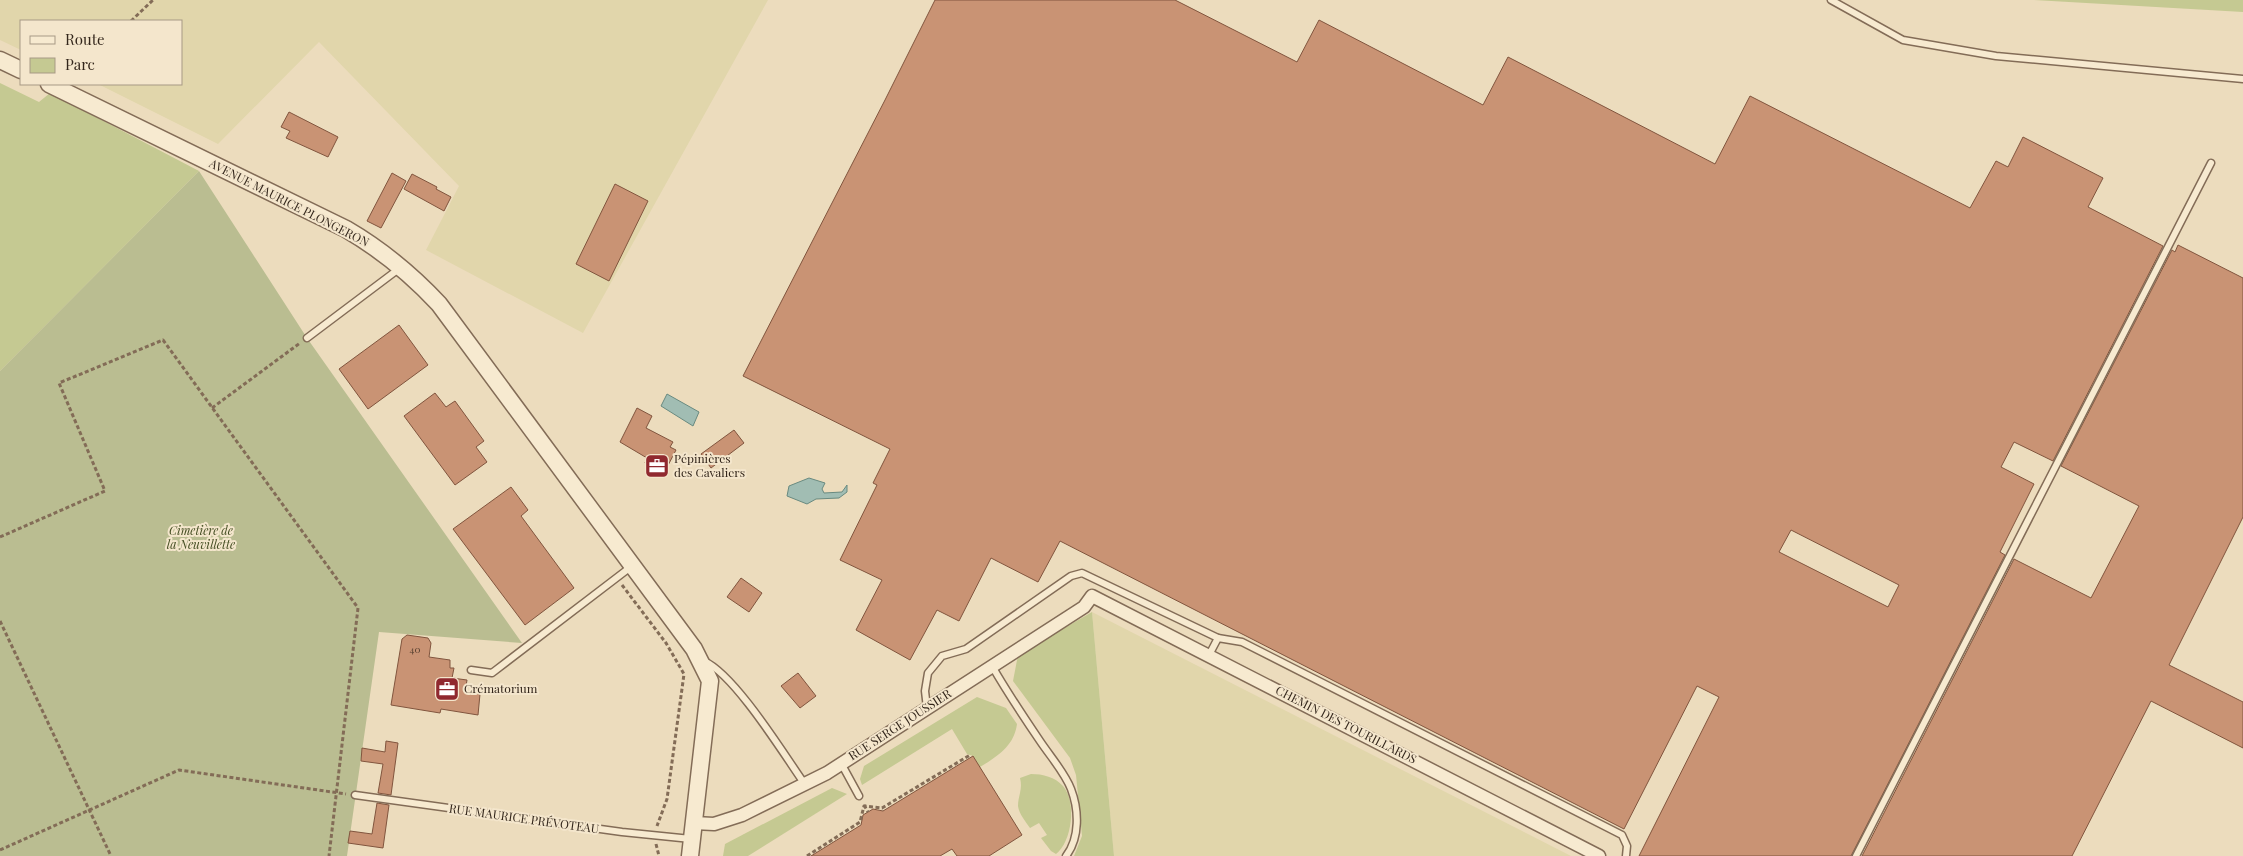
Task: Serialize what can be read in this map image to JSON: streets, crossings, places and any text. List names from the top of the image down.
{
  "streets": {
    "street": ["AVENUE MAURICE PLONGERON", "RUE SERGE JOUSSIER", "CHEMIN DES TOURILLARDS"],
    "lane": ["RUE MAURICE PRÉVOTEAU"]
  },
  "crossings": [
    ["AVENUE MAURICE PLONGERON", "RUE SERGE JOUSSIER"],
    ["AVENUE MAURICE PLONGERON", "RUE MAURICE PRÉVOTEAU"],
    ["RUE SERGE JOUSSIER", "CHEMIN DES TOURILLARDS"],
    ["RUE SERGE JOUSSIER", "RUE MAURICE PRÉVOTEAU"]
  ],
  "parks": ["Cimetière de la Neuvillette"],
  "places": {
    "office": ["Pépinières des Cavaliers", "Crématorium"]
  },
  "house_numbers": ["40"],
  "legend": ["Route", "Parc"]
}
